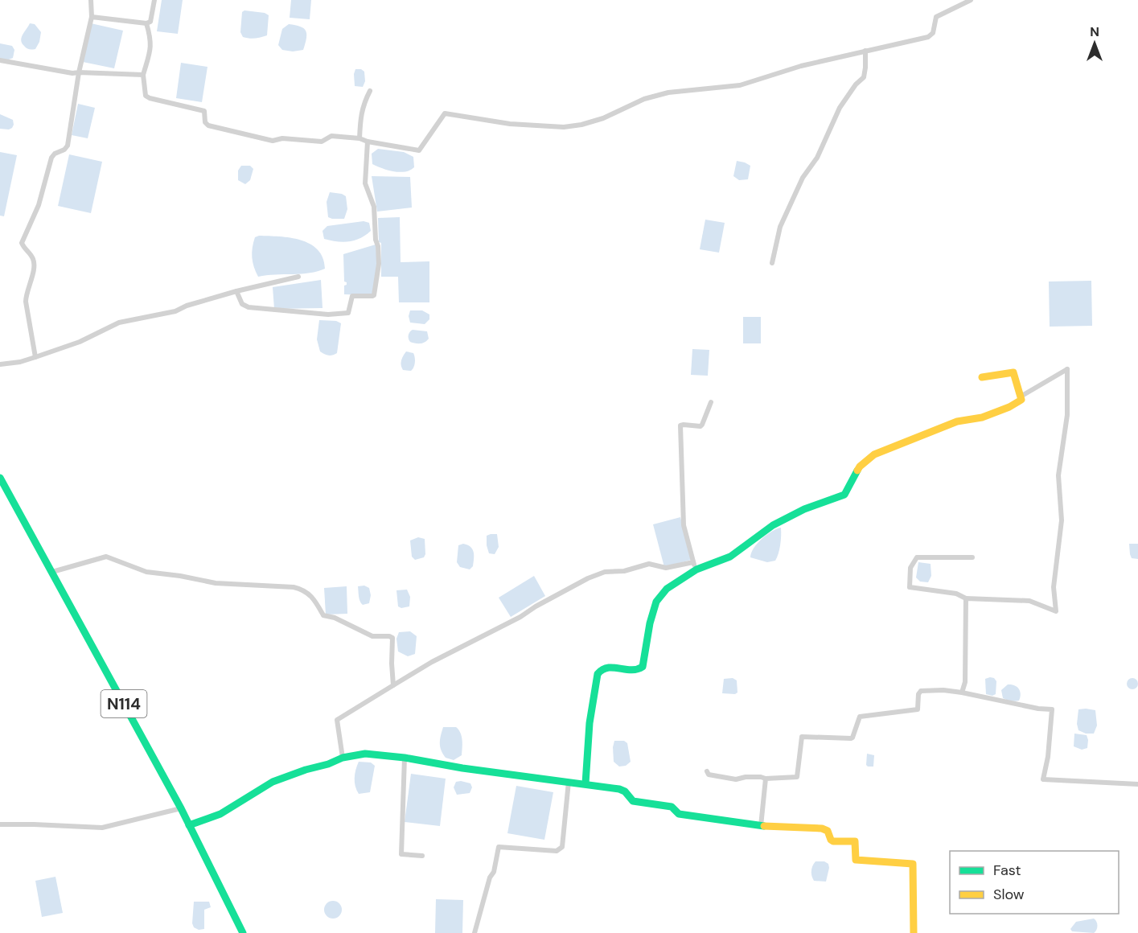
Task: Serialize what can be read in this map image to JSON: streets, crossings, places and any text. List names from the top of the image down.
{
  "streets": {
    "main road": ["N114"]
  },
  "legend": ["Fast", "Slow"],
  "north": "top"
}
